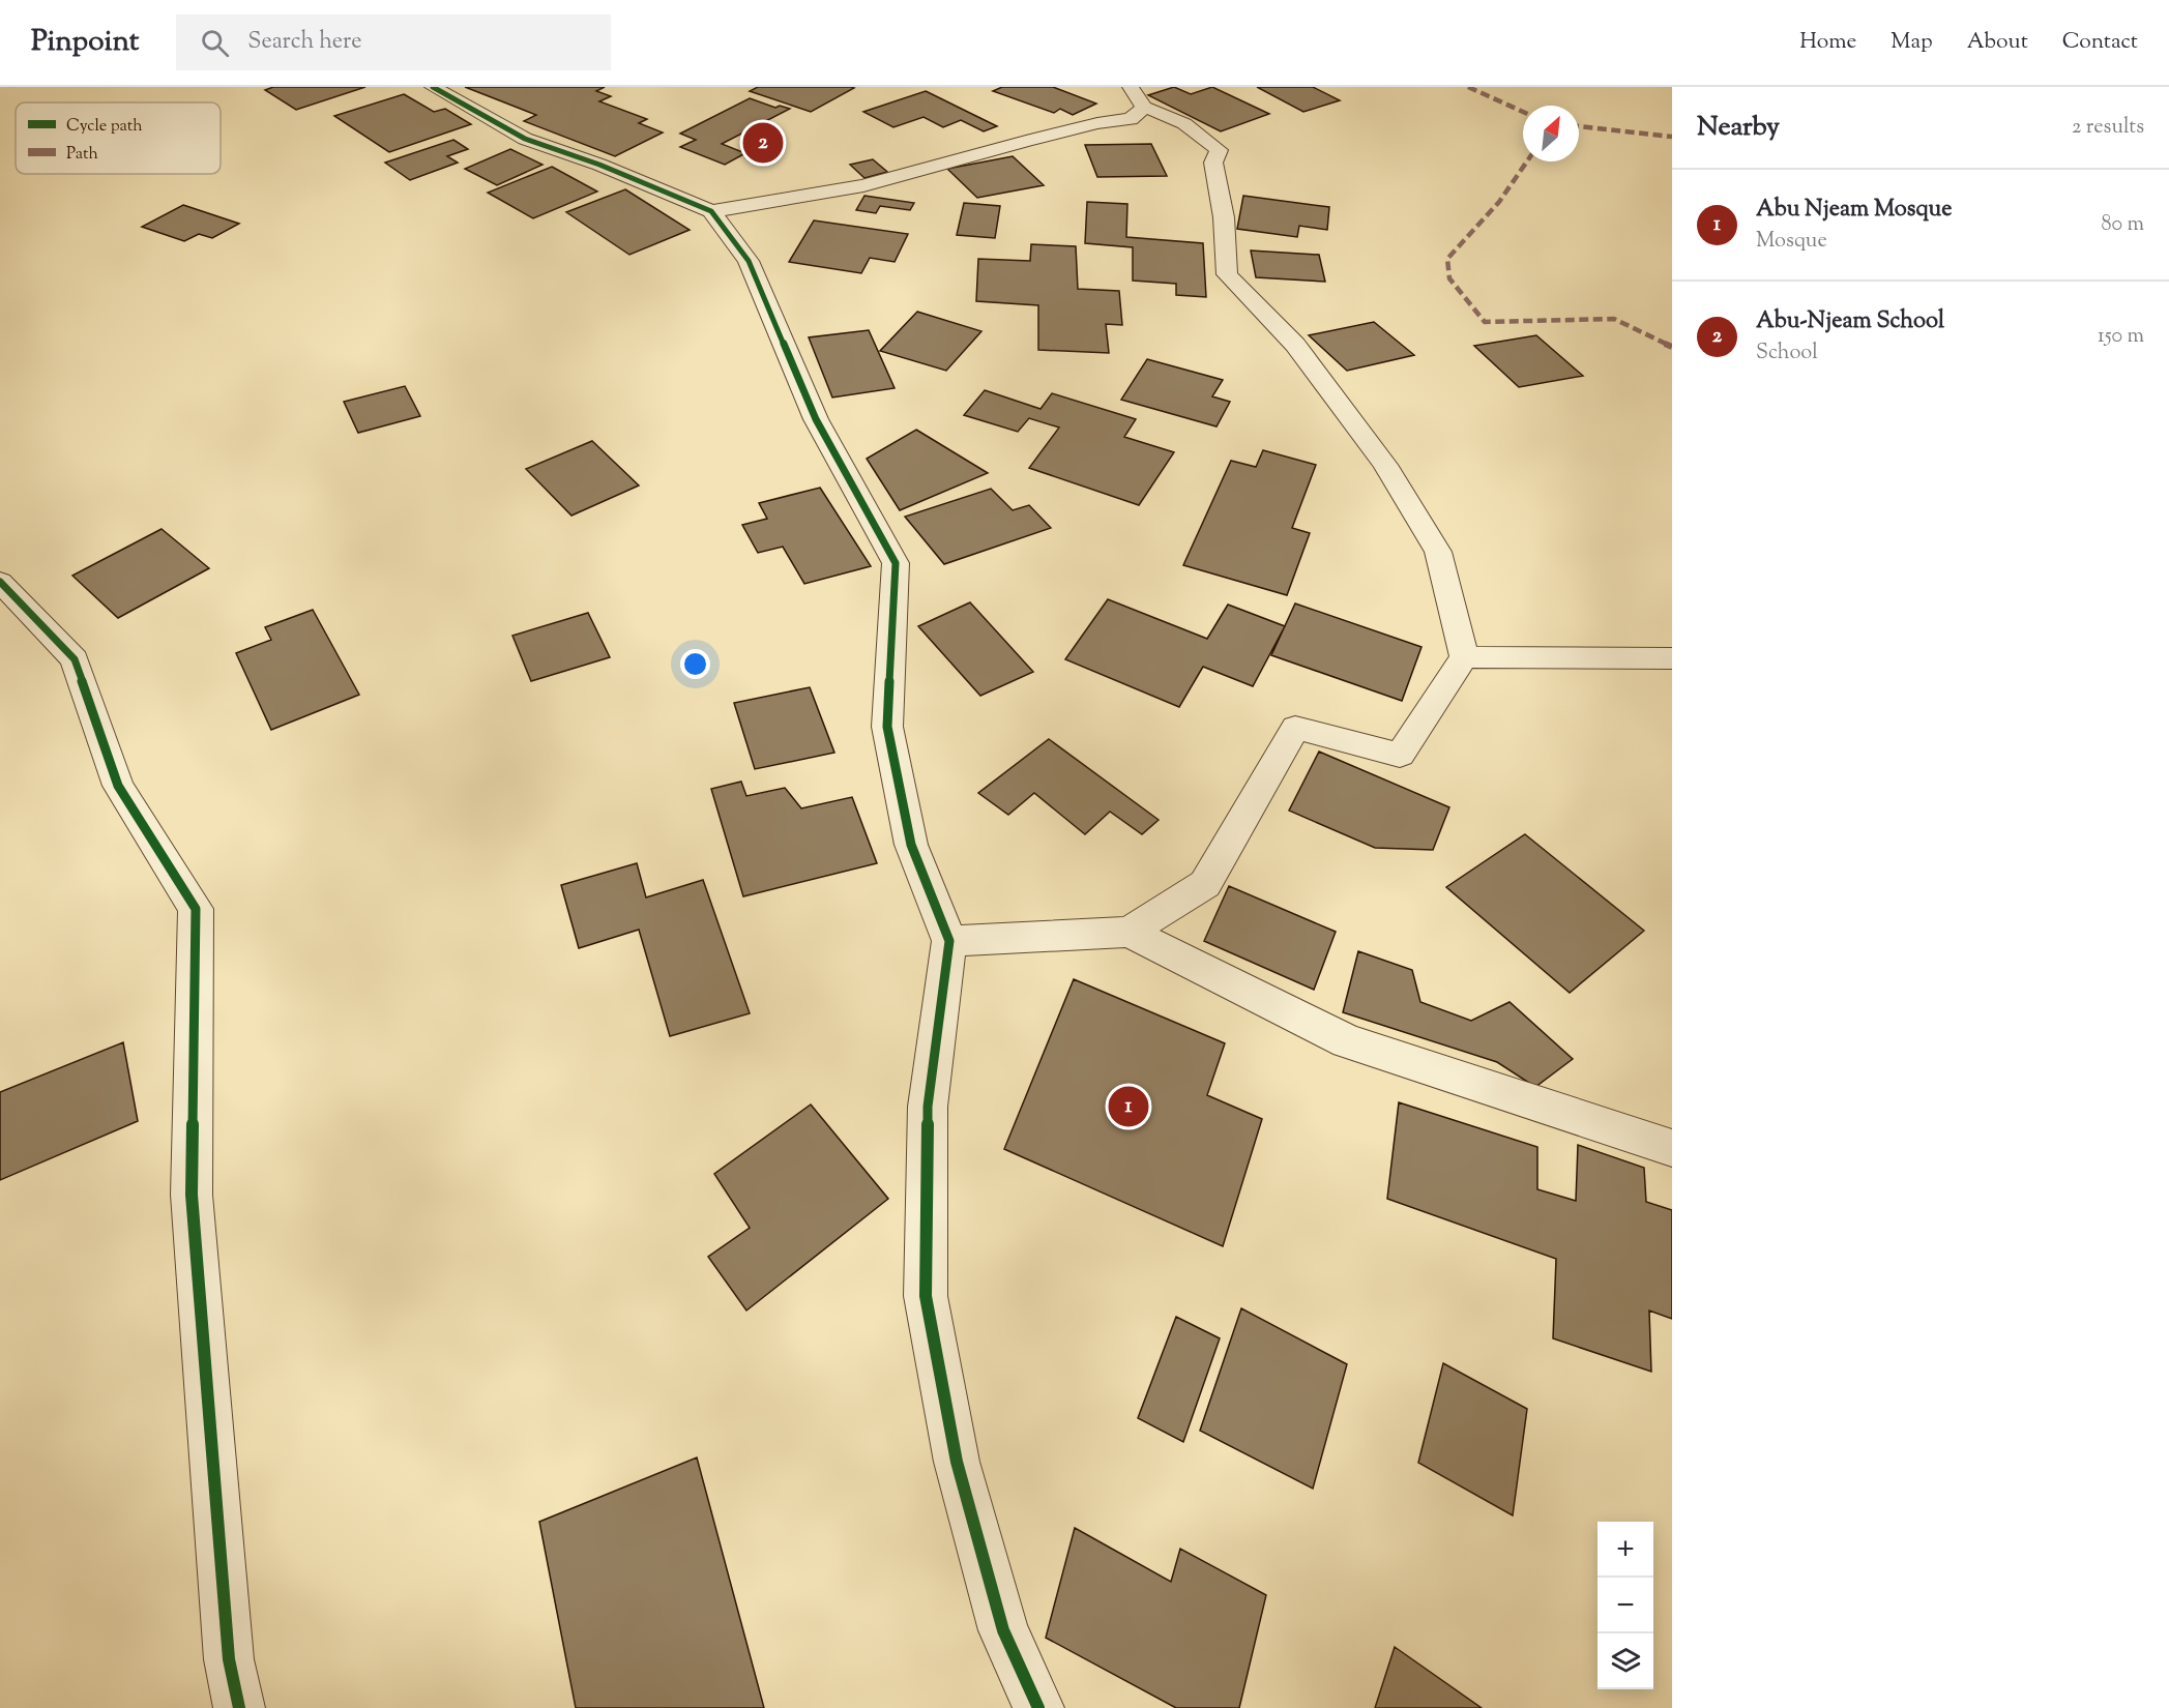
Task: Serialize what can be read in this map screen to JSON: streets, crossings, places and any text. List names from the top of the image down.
{
  "legend": ["Cycle path", "Path"],
  "north": "top right",
  "page": {
    "header": "Pinpoint",
    "search": "Search here",
    "nav": [
      "Home",
      "Map",
      "About",
      "Contact"
    ],
    "heading": ["Nearby", "2 results"],
    "pins": ["2", "1"],
    "list": [
      {
        "mark": "1",
        "name": "Abu Njeam Mosque",
        "note": "Mosque",
        "value": "80 m"
      },
      {
        "mark": "2",
        "name": "Abu-Njeam School",
        "note": "School",
        "value": "150 m"
      }
    ],
    "map_buttons": ["+", "−"]
  }
}
